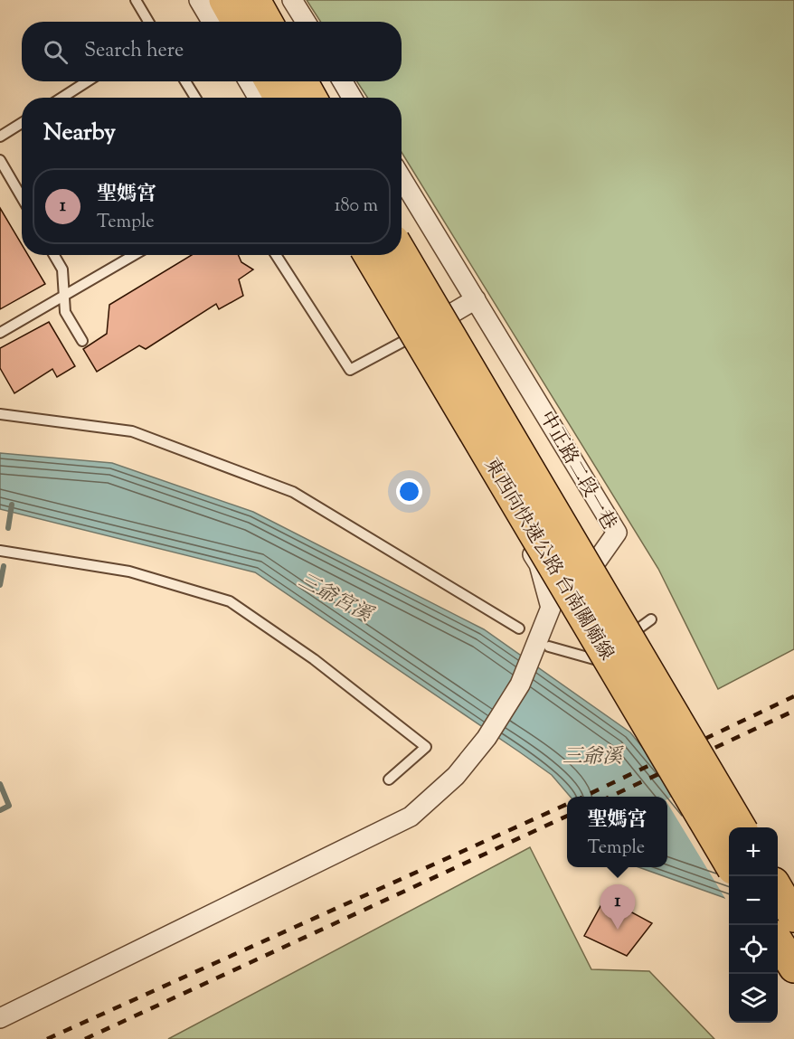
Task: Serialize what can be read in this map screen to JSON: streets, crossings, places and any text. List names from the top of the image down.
{
  "streets": {
    "highway": ["東西向快速公路 台南關廟線"],
    "street": ["中正路二段一巷"]
  },
  "water": ["三爺宮溪", "三爺溪"],
  "page": {
    "search": "Search here",
    "heading": "Nearby",
    "list": [
      {
        "mark": "1",
        "name": "聖媽宮",
        "note": "Temple",
        "value": "180 m"
      }
    ],
    "popup": ["聖媽宮", "Temple"],
    "map_buttons": ["+", "−"],
    "pins": "1"
  }
}
